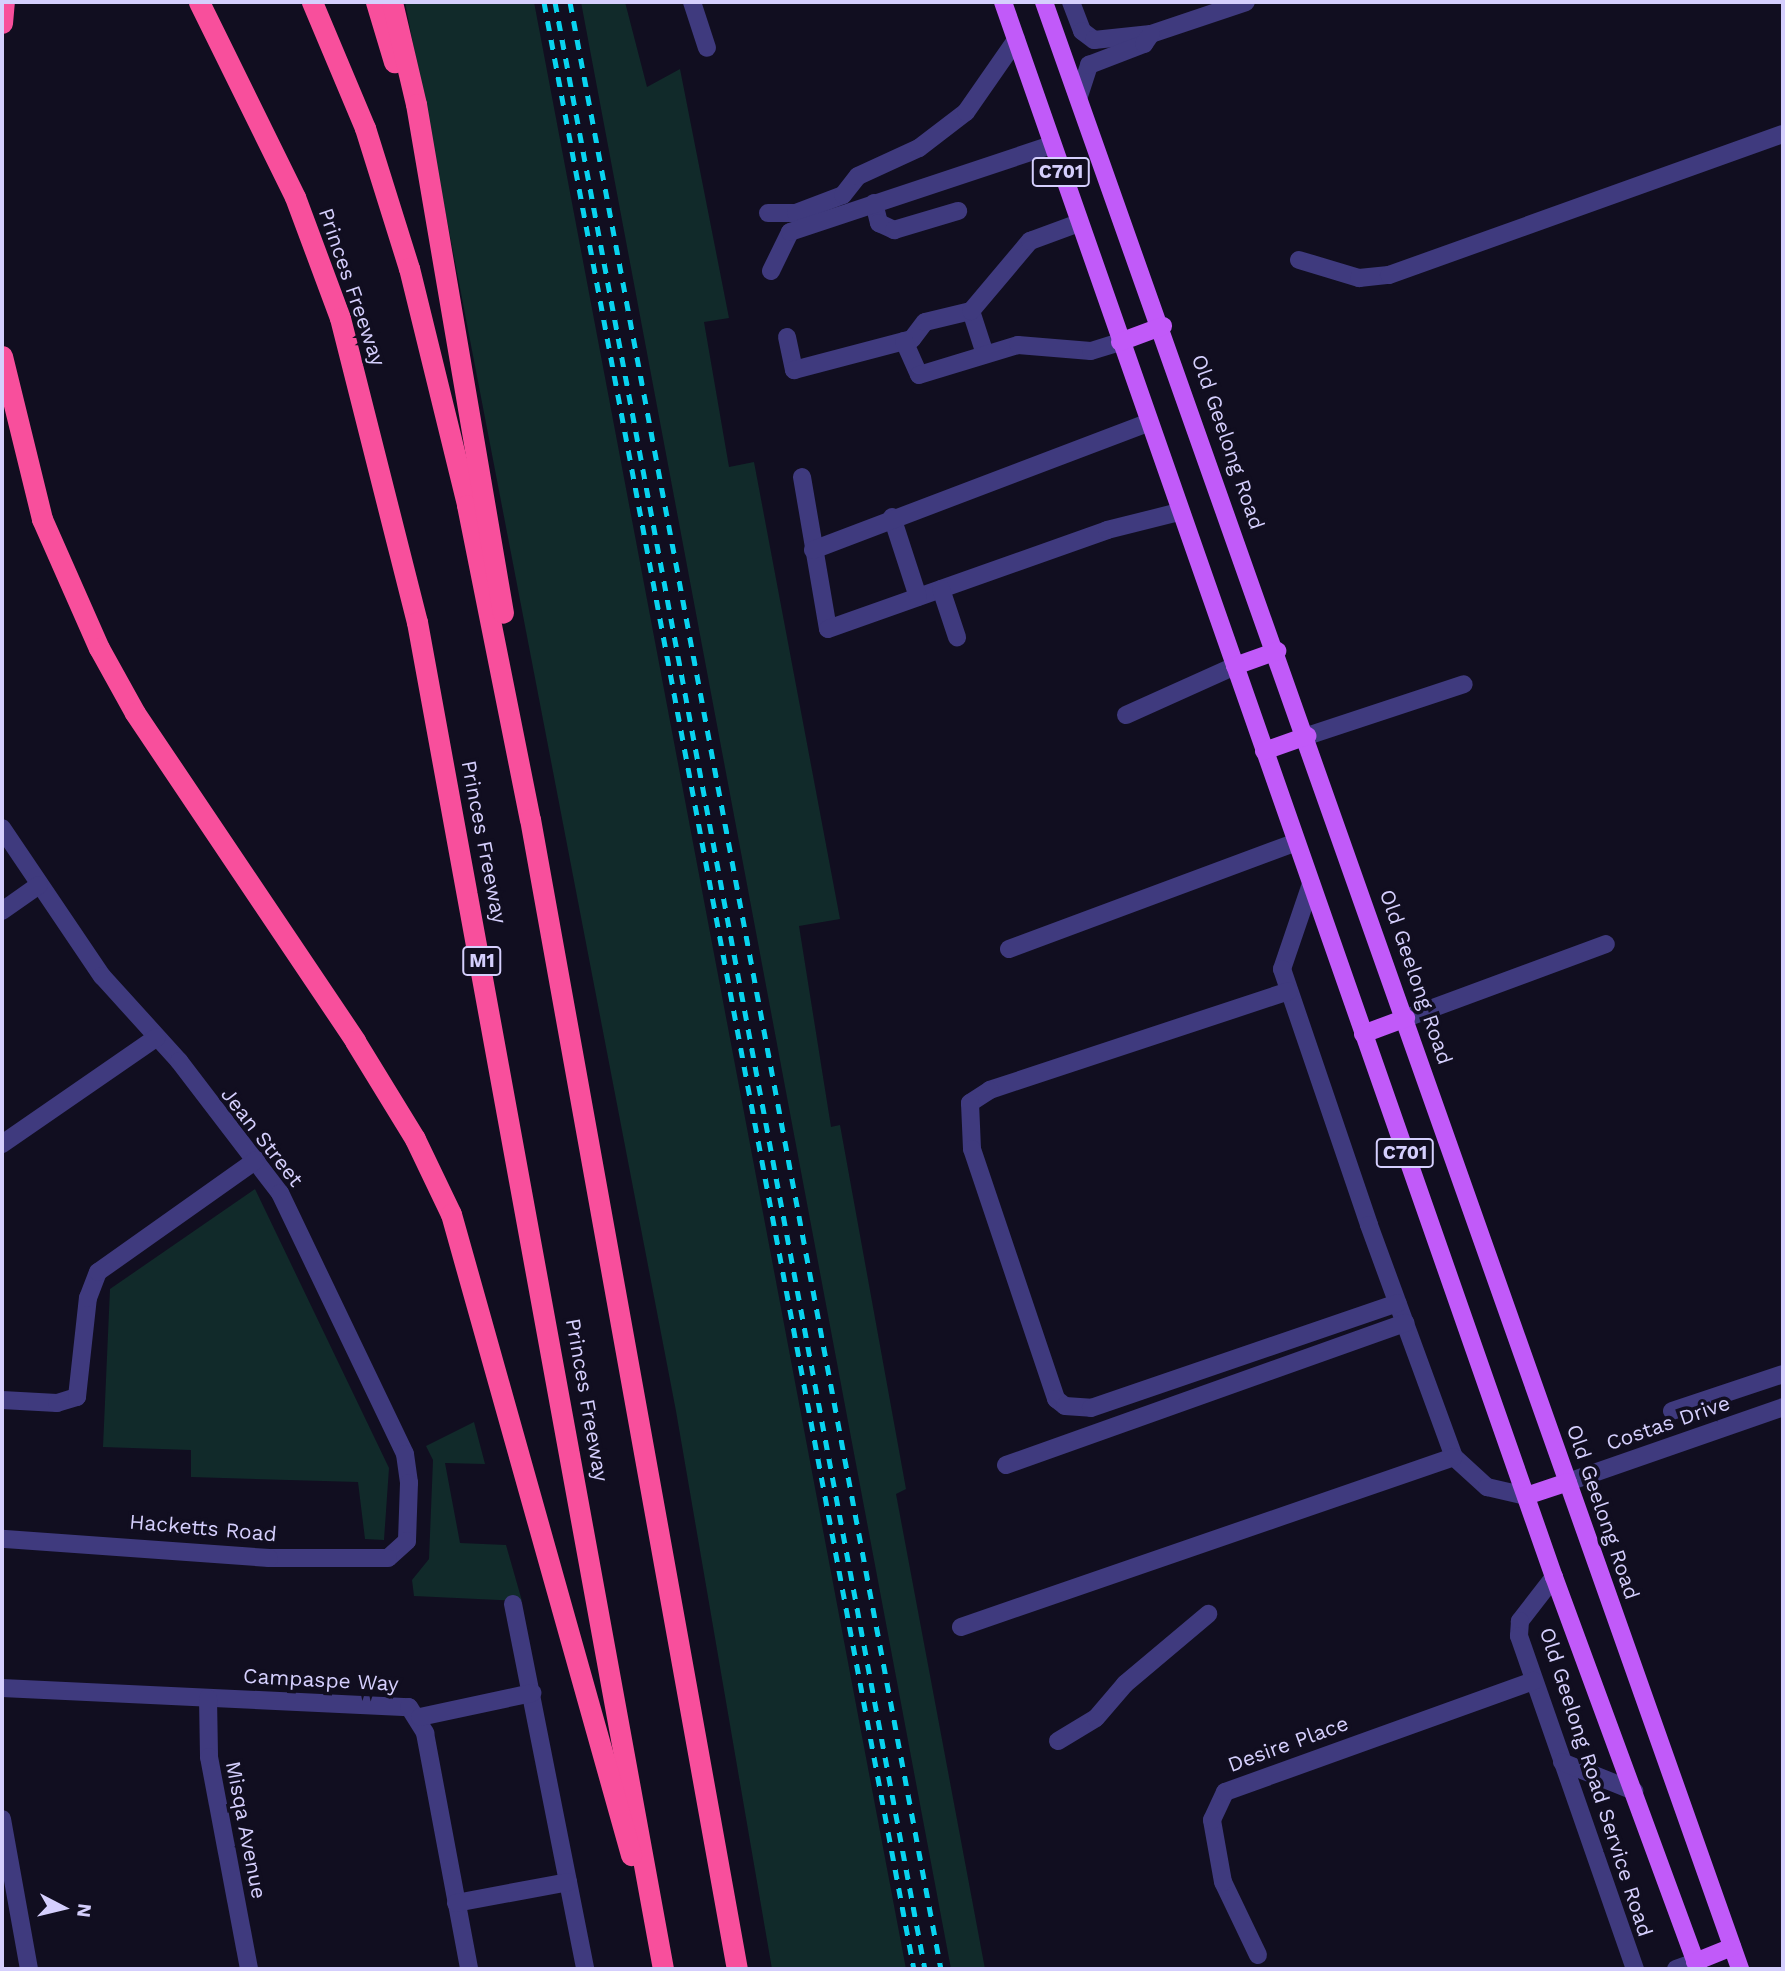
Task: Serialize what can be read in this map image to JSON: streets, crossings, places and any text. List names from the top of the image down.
{
  "streets": {
    "highway": ["Princes Freeway", "M1"],
    "main road": ["C701", "Old Geelong Road"],
    "street": [
      "Jean Street",
      "Costas Drive",
      "Hacketts Road",
      "Campaspe Way",
      "Desire Place",
      "Old Geelong Road Service Road",
      "Misqa Avenue"
    ]
  },
  "crossings": [
    ["C701", "Old Geelong Road Service Road"],
    ["Old Geelong Road", "Costas Drive"],
    ["Jean Street", "Hacketts Road"],
    ["Campaspe Way", "Misqa Avenue"],
    ["Desire Place", "Old Geelong Road Service Road"]
  ],
  "north": "right"
}
